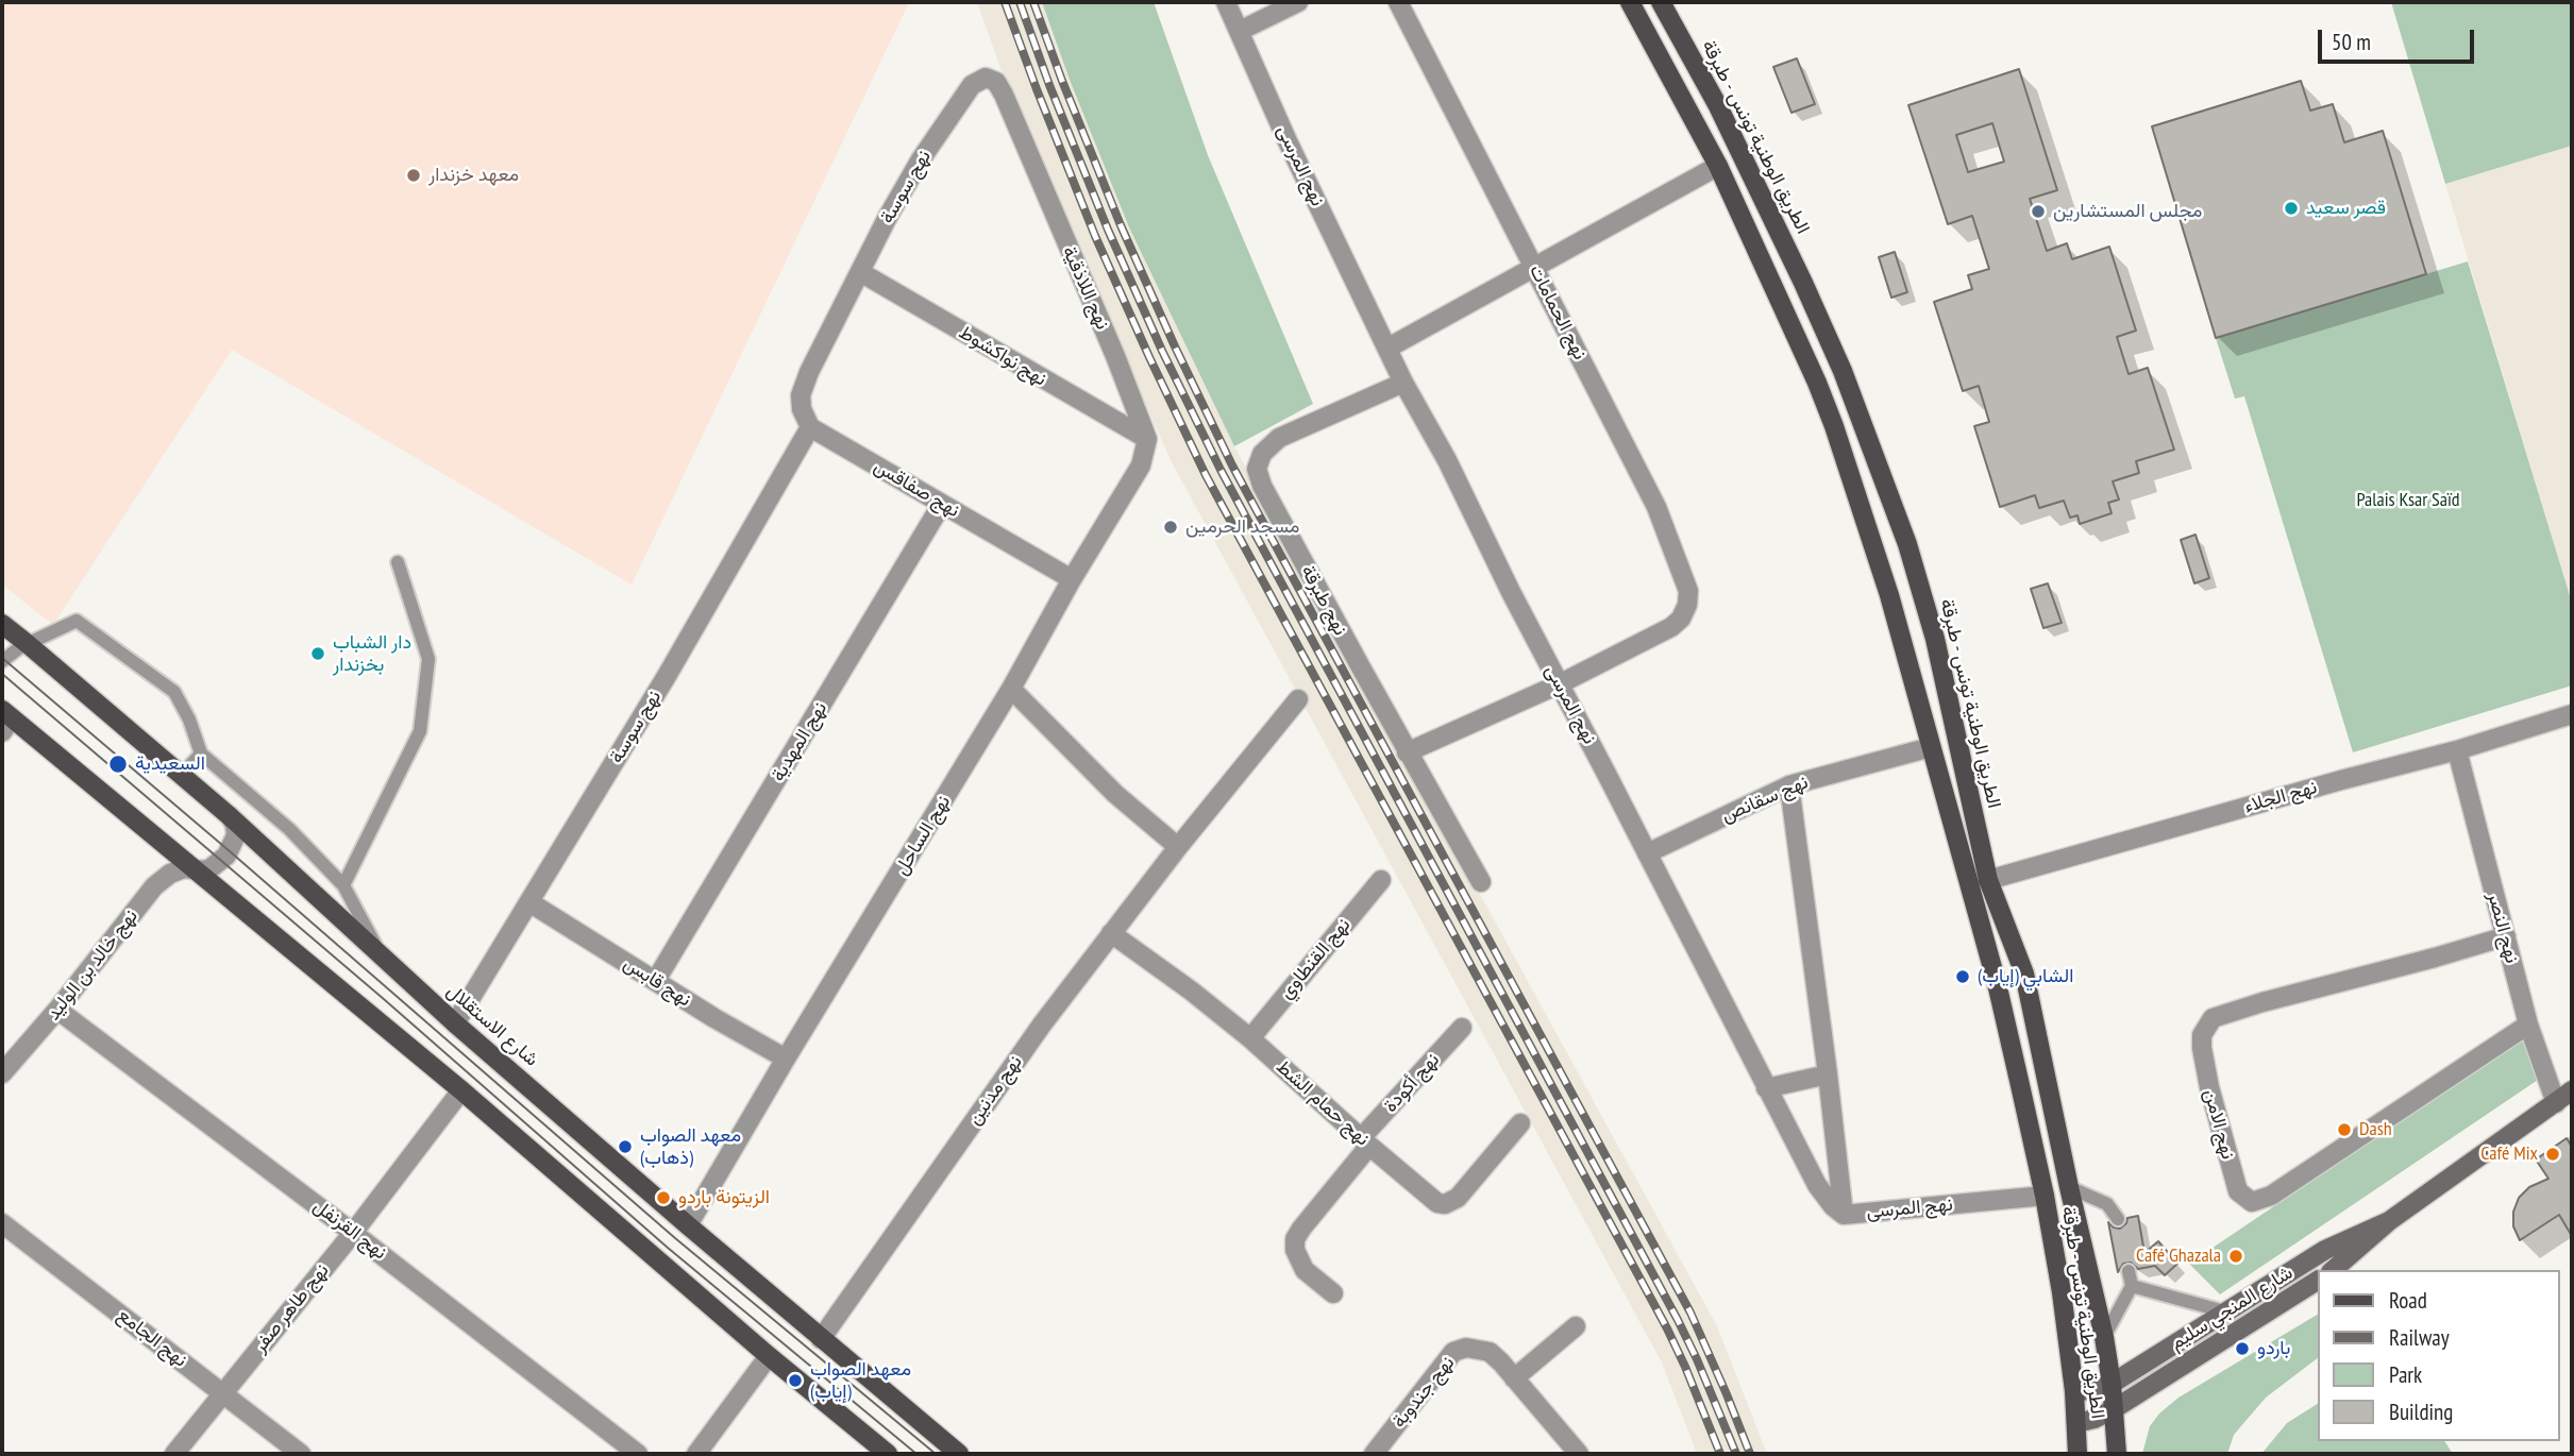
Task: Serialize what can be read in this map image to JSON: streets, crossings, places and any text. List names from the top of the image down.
{
  "streets": {
    "main road": ["الطريق الوطنية تونس - طبرقة", "شارع الاستقلال", "شارع المنجي سليم"],
    "street": [
      "نهج المرسى",
      "نهج سوسة",
      "نهج اللاذقية",
      "نهج الحمامات",
      "نهج نواكشوط",
      "نهج صفاقس",
      "نهج طبرقة",
      "نهج المهدية",
      "نهج الجلاء",
      "نهج سقانص",
      "نهج الساحل",
      "نهج النصر",
      "نهج القنطاوي",
      "نهج خالد بن الوليد",
      "نهج قابس",
      "نهج أكودة",
      "نهج مدنين",
      "نهج حمام الشط",
      "نهج الامن",
      "نهج القرنفل",
      "نهج طاهر صفر",
      "نهج الجامع",
      "نهج جندوبة"
    ]
  },
  "crossings": [
    ["الطريق الوطنية تونس - طبرقة", "نهج المرسى"],
    ["الطريق الوطنية تونس - طبرقة", "نهج الجلاء"],
    ["الطريق الوطنية تونس - طبرقة", "نهج سقانص"],
    ["الطريق الوطنية تونس - طبرقة", "شارع المنجي سليم"],
    ["نهج المرسى", "نهج الحمامات"],
    ["نهج المرسى", "نهج طبرقة"],
    ["نهج المرسى", "نهج سقانص"],
    ["نهج سوسة", "نهج اللاذقية"],
    ["نهج سوسة", "نهج نواكشوط"],
    ["نهج سوسة", "نهج صفاقس"],
    ["نهج سوسة", "نهج قابس"],
    ["نهج سوسة", "شارع الاستقلال"],
    ["نهج اللاذقية", "نهج نواكشوط"],
    ["نهج اللاذقية", "نهج الساحل"],
    ["نهج نواكشوط", "نهج الساحل"],
    ["نهج صفاقس", "نهج المهدية"],
    ["نهج صفاقس", "نهج الساحل"],
    ["نهج المهدية", "نهج قابس"],
    ["نهج الجلاء", "نهج النصر"],
    ["نهج الساحل", "نهج قابس"],
    ["نهج الساحل", "شارع الاستقلال"],
    ["نهج النصر", "نهج الامن"],
    ["نهج النصر", "شارع المنجي سليم"],
    ["نهج القنطاوي", "نهج حمام الشط"],
    ["نهج خالد بن الوليد", "شارع الاستقلال"],
    ["نهج خالد بن الوليد", "نهج القرنفل"],
    ["شارع الاستقلال", "نهج مدنين"],
    ["نهج أكودة", "نهج حمام الشط"],
    ["نهج مدنين", "نهج حمام الشط"],
    ["نهج القرنفل", "نهج طاهر صفر"],
    ["نهج طاهر صفر", "نهج الجامع"]
  ],
  "parks": ["Palais Ksar Saïd"],
  "places": [
    "معهد خزندار",
    "قصر سعيد",
    "مجلس المستشارين",
    "مسجد الحرمين",
    "دار الشباب بخزندار",
    "السعيدية",
    "الشابي (إياب)",
    "Dash",
    "معهد الصواب (ذهاب)",
    "Café Mix",
    "الزيتونة باردو",
    "Café Ghazala",
    "باردو",
    "معهد الصواب (إياب)"
  ],
  "legend": [
    "Road",
    "Railway",
    "Park",
    "Building"
  ],
  "scale_bar": "50 m"
}
